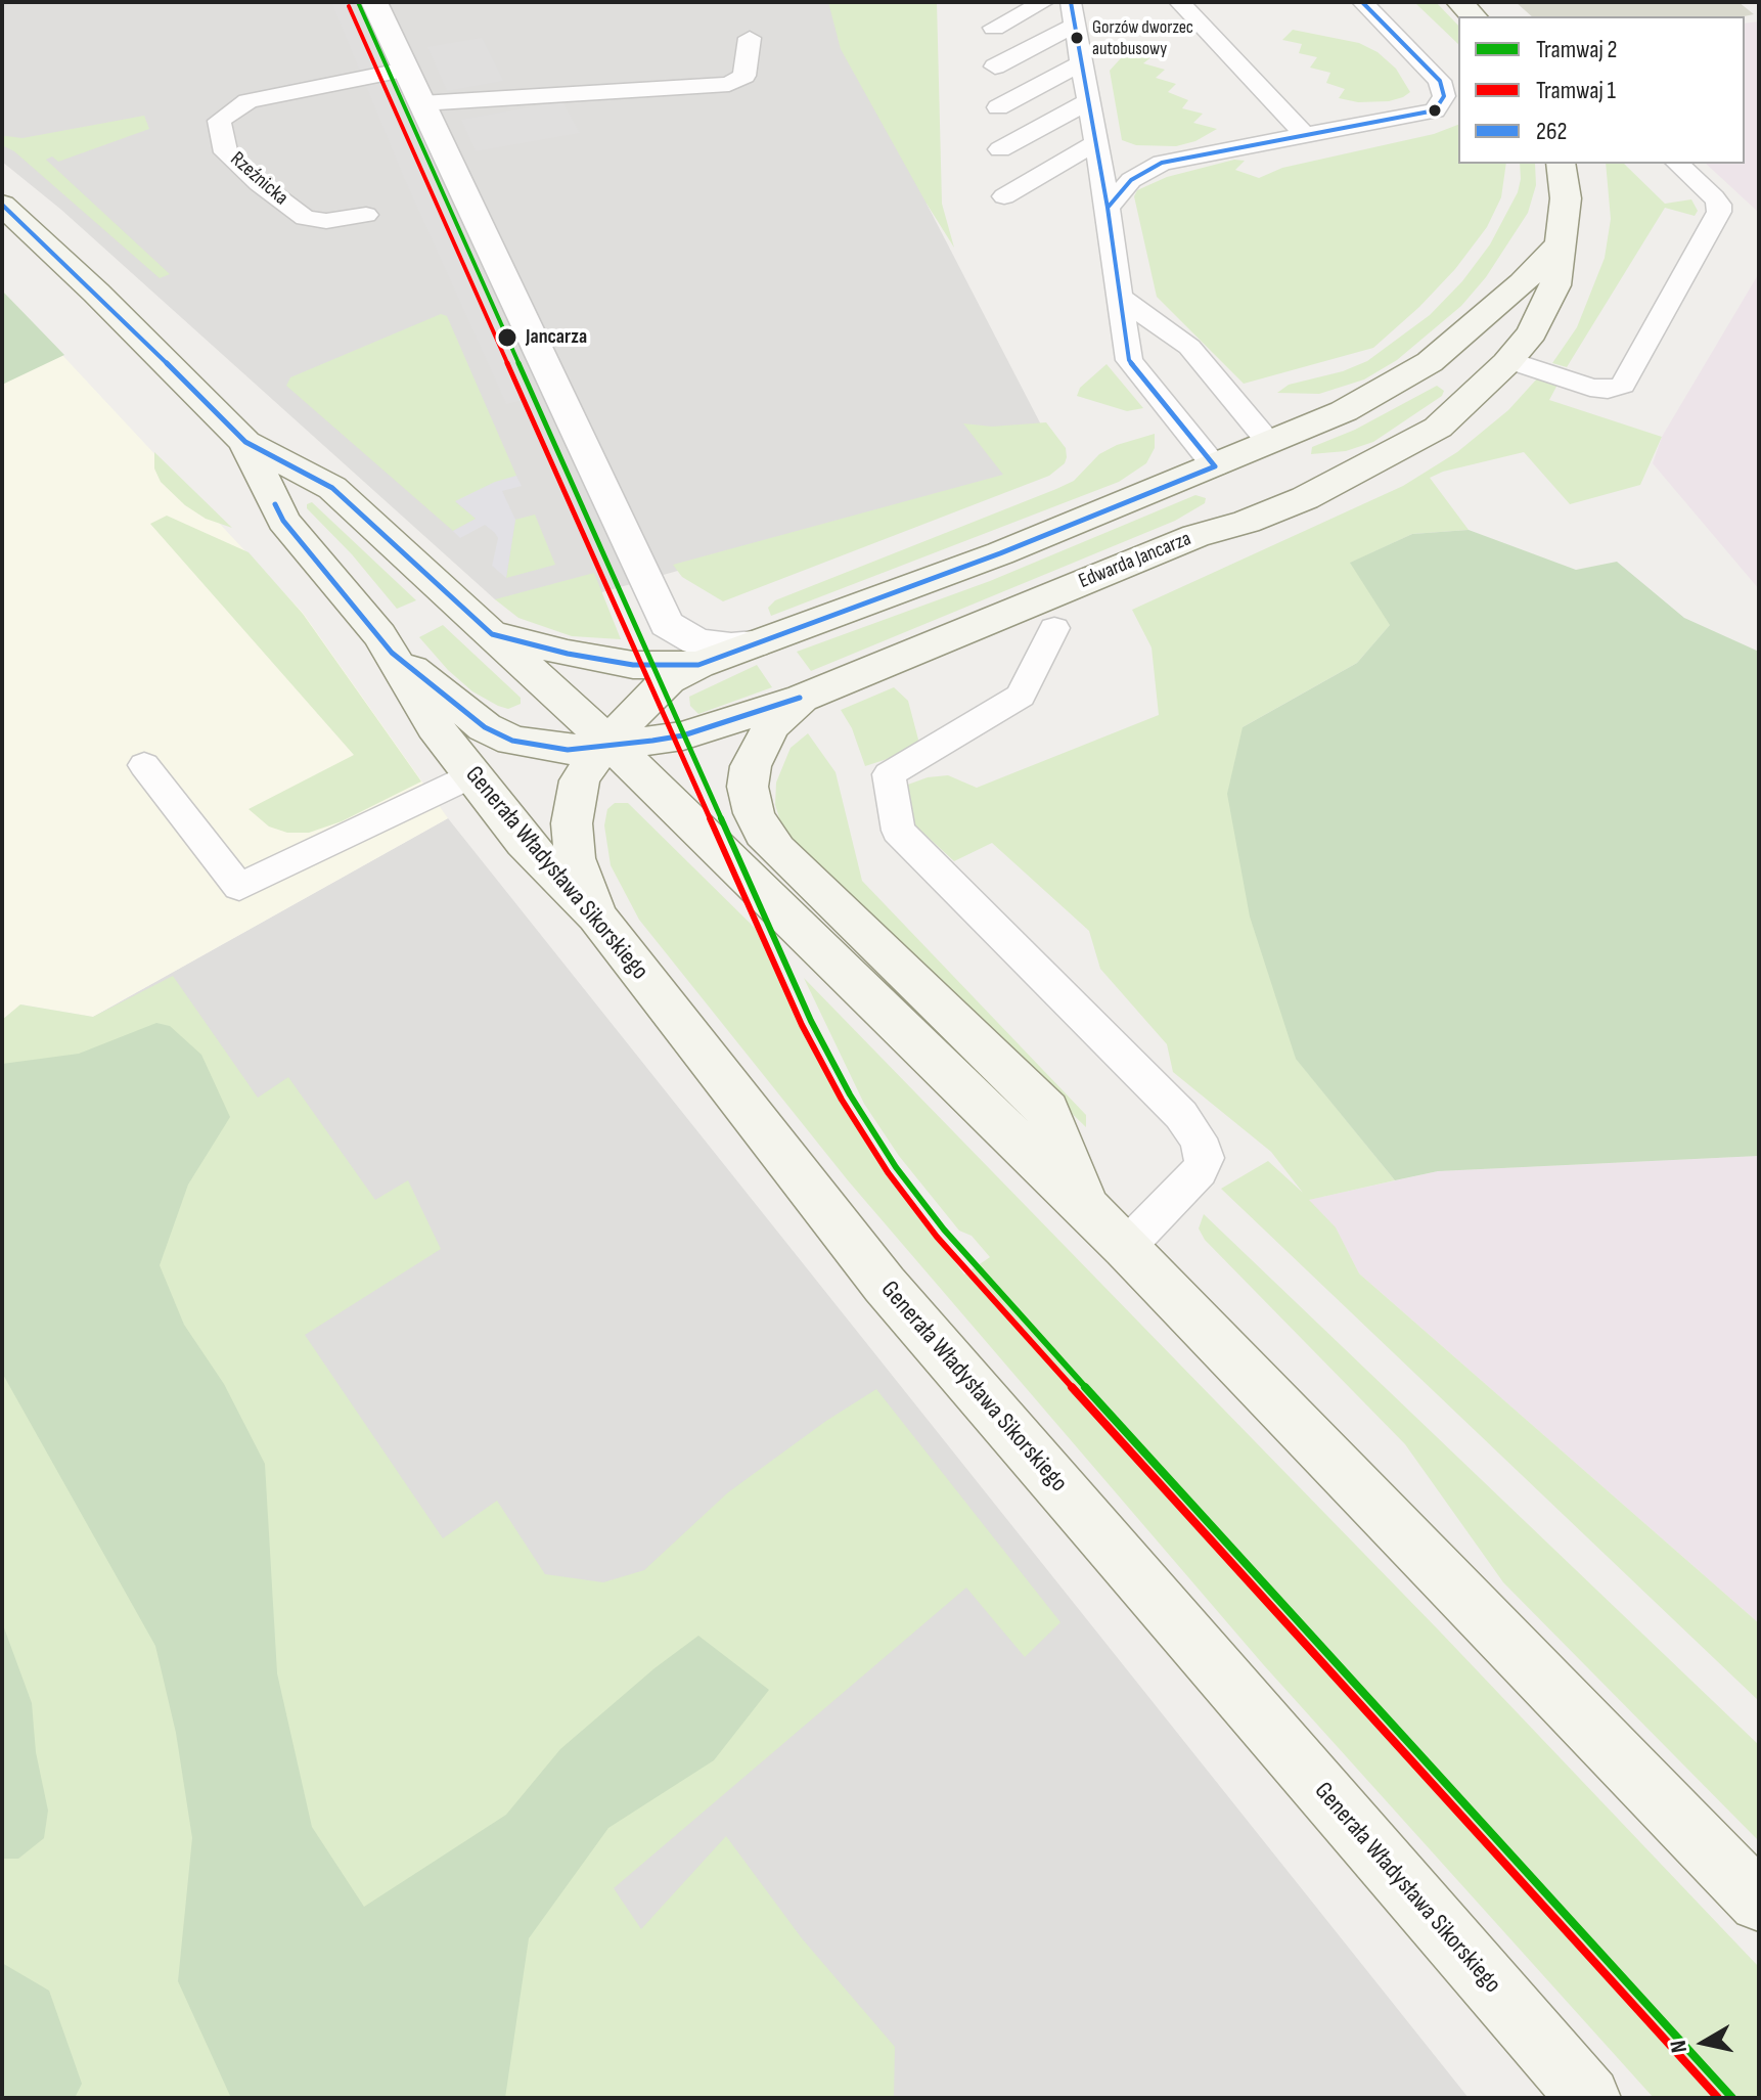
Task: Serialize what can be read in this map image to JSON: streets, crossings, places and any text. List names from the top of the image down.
{
  "streets": {
    "street": ["Edwarda Jancarza", "Generała Władysława Sikorskiego"],
    "lane": ["Rzeźnicka"]
  },
  "crossings": [
    ["Edwarda Jancarza", "Generała Władysława Sikorskiego"]
  ],
  "places": ["Gorzów dworzec autobusowy", "Jancarza"],
  "lines": ["tram line 2", "transit line 262", "tram line 1"],
  "legend": ["Tramwaj 2", "Tramwaj 1", "262"],
  "north": "left"
}
